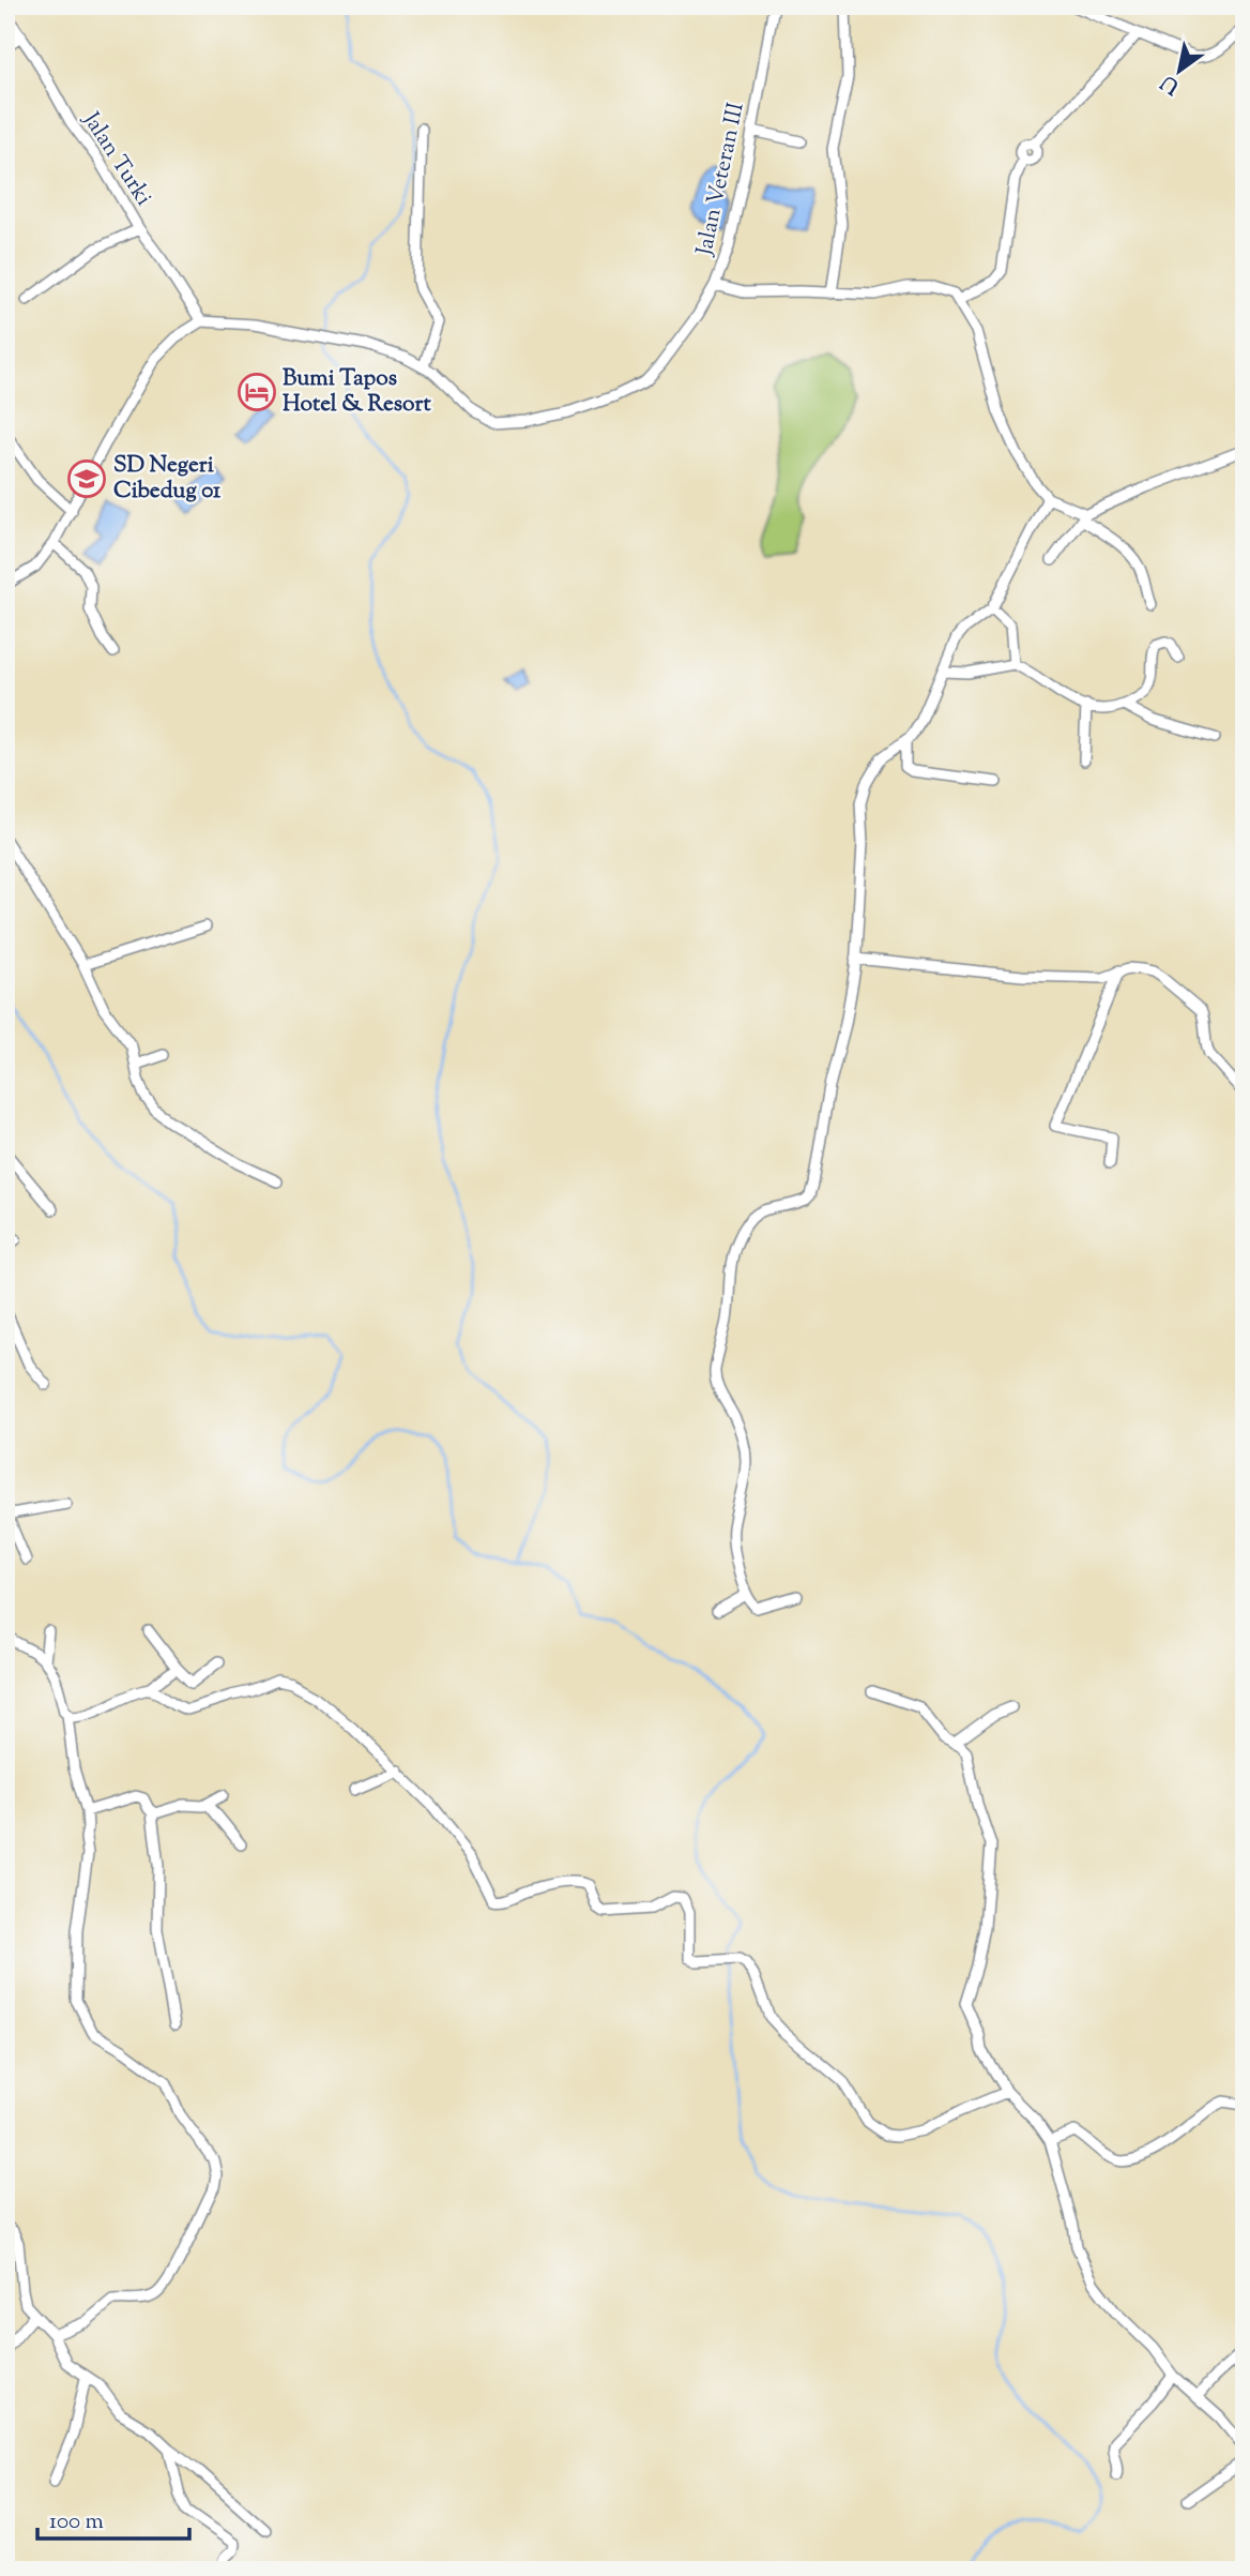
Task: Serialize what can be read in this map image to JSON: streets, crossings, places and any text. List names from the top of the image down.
{
  "streets": {
    "street": ["Jalan Turki", "Jalan Veteran III"]
  },
  "crossings": [
    ["Jalan Turki", "Jalan Veteran III"]
  ],
  "places": {
    "hotel": ["Bumi Tapos Hotel & Resort"],
    "school or university": ["SD Negeri Cibedug 01"]
  },
  "scale_bar": "100 m",
  "north": "bottom left"
}
